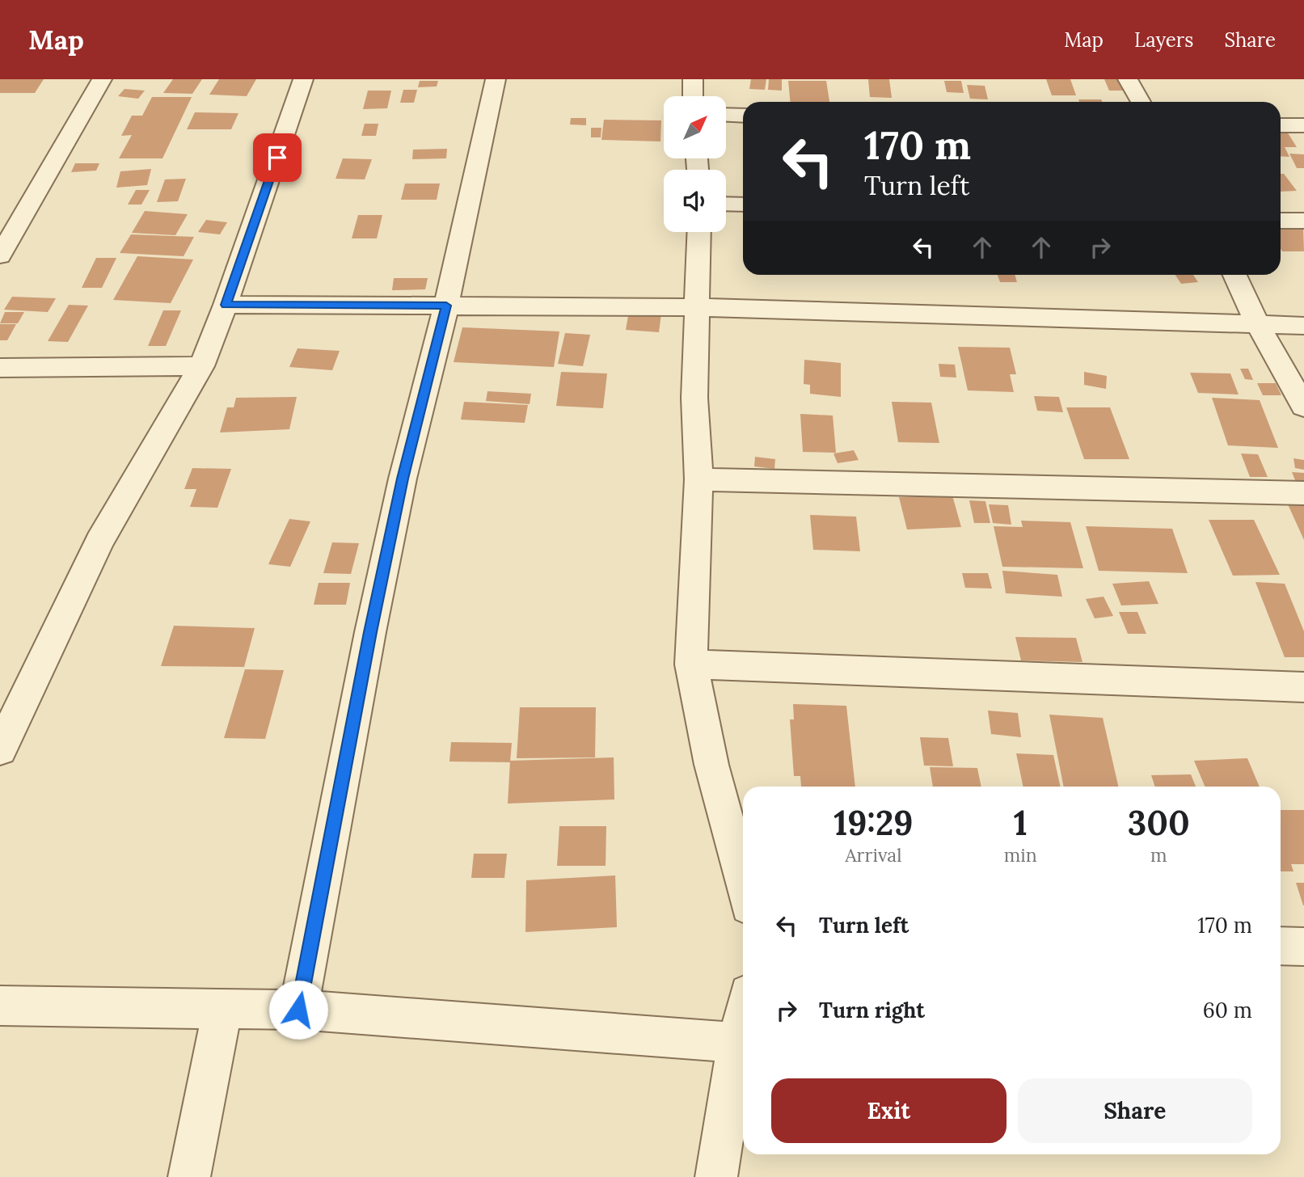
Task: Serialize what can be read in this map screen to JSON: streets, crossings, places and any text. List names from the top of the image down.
{
  "north": "top right",
  "page": {
    "header": "Map",
    "nav": ["Map", "Layers", "Share"],
    "turn": ["170 m", "Turn left"],
    "eta": [
      "19:29",
      "Arrival",
      "1",
      "min",
      "300",
      "m"
    ],
    "list": [
      {
        "name": "Turn left",
        "value": "170 m"
      },
      {
        "name": "Turn right",
        "value": "60 m"
      }
    ],
    "buttons": ["Exit", "Share"]
  }
}
